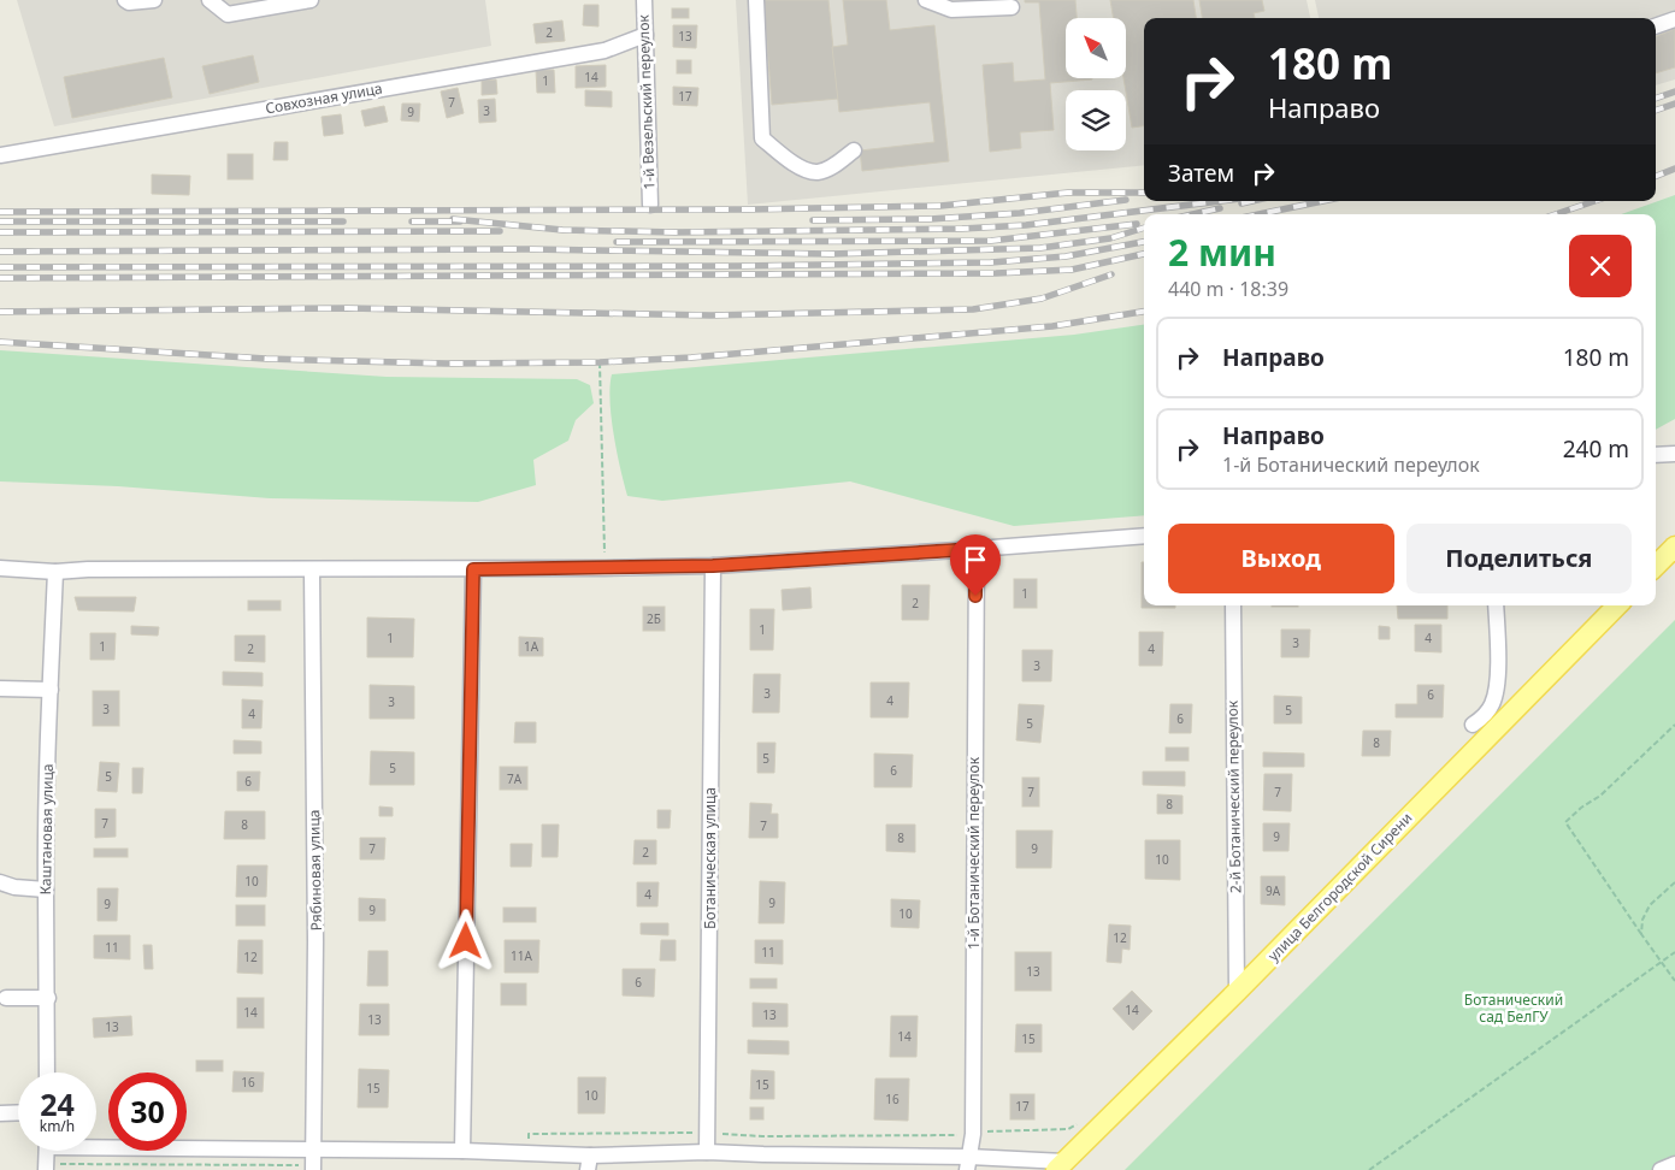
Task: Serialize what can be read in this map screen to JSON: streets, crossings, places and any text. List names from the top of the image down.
{
  "streets": {
    "main road": ["улица Белгородской Сирени"],
    "street": [
      "Совхозная улица",
      "1-й Везельский переулок",
      "2-й Ботанический переулок",
      "Каштановая улица",
      "1-й Ботанический переулок",
      "Ботаническая улица",
      "Рябиновая улица"
    ]
  },
  "crossings": [
    ["Совхозная улица", "1-й Везельский переулок"],
    ["2-й Ботанический переулок", "улица Белгородской Сирени"]
  ],
  "parks": ["Ботанический сад БелГУ"],
  "house_numbers": [
    "2",
    "13",
    "14",
    "1",
    "17",
    "7",
    "3",
    "9",
    "1",
    "2",
    "2Б",
    "1",
    "1",
    "4",
    "3",
    "1",
    "1А",
    "2",
    "4",
    "3",
    "3",
    "6",
    "4",
    "3",
    "3",
    "5",
    "4",
    "6",
    "5",
    "8",
    "5",
    "5",
    "6",
    "5",
    "7А",
    "6",
    "7",
    "7",
    "8",
    "7",
    "8",
    "7",
    "9",
    "8",
    "7",
    "9",
    "2",
    "10",
    "10",
    "9А",
    "4",
    "9",
    "9",
    "9",
    "10",
    "12",
    "11",
    "11",
    "11А",
    "12",
    "13",
    "6",
    "14",
    "14",
    "13",
    "13",
    "13",
    "14",
    "15",
    "16",
    "15",
    "15",
    "10",
    "16",
    "17"
  ],
  "north": "top left",
  "page": {
    "turn": ["180 m", "Направо"],
    "then": "Затем",
    "heading": ["2 мин", "440 m · 18:39"],
    "list": [
      {
        "name": "Направо",
        "value": "180 m"
      },
      {
        "name": "Направо",
        "note": "1-й Ботанический переулок",
        "value": "240 m"
      }
    ],
    "buttons": ["Выход", "Поделиться"],
    "speed": "24 km/h",
    "limit": "30"
  }
}
